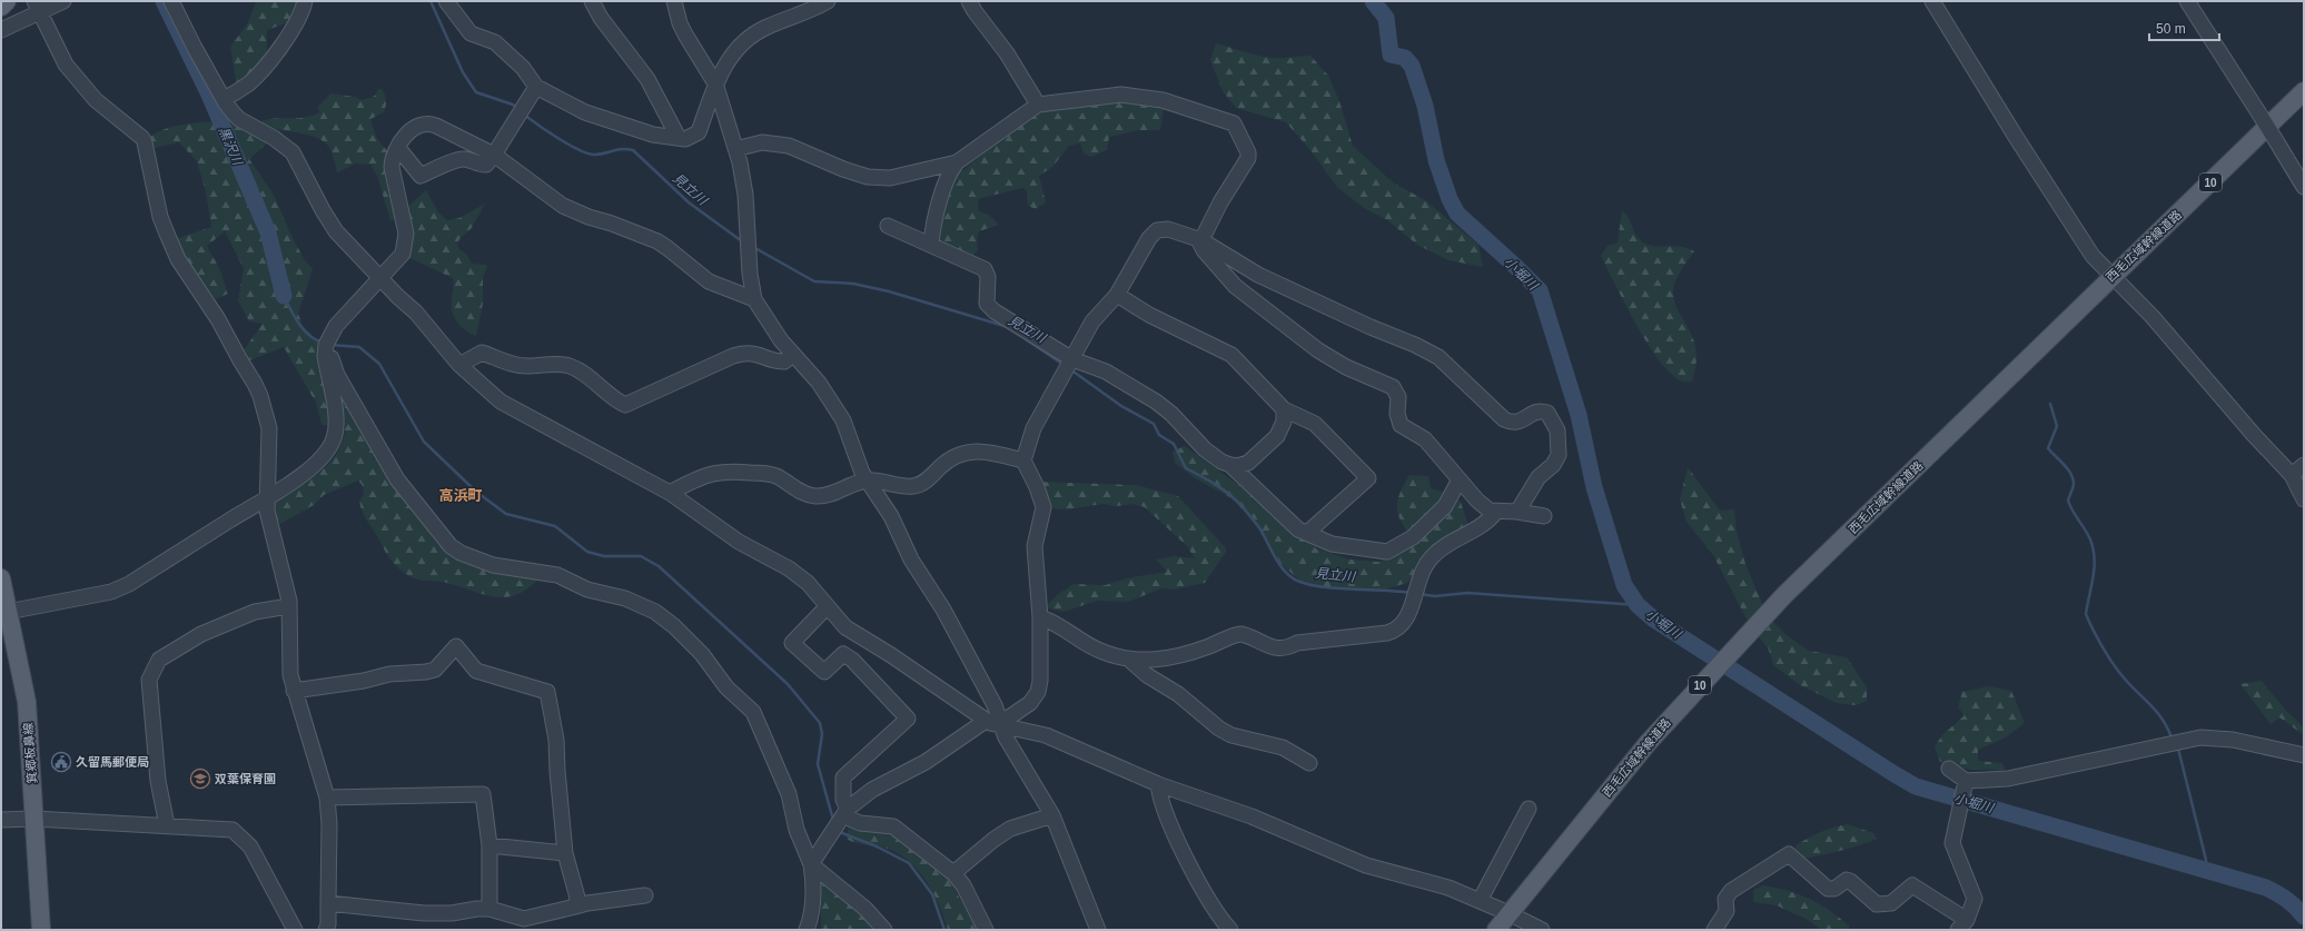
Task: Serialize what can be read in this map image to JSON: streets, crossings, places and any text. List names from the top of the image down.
{
  "streets": {
    "main road": ["10", "西毛広域幹線道路", "箕郷板鼻線"]
  },
  "districts": ["高浜町"],
  "water": ["黒沢川", "見立川", "小堀川"],
  "places": {
    "public building": ["久留馬郵便局"],
    "school or university": ["双葉保育園"]
  },
  "scale_bar": "50 m"
}
